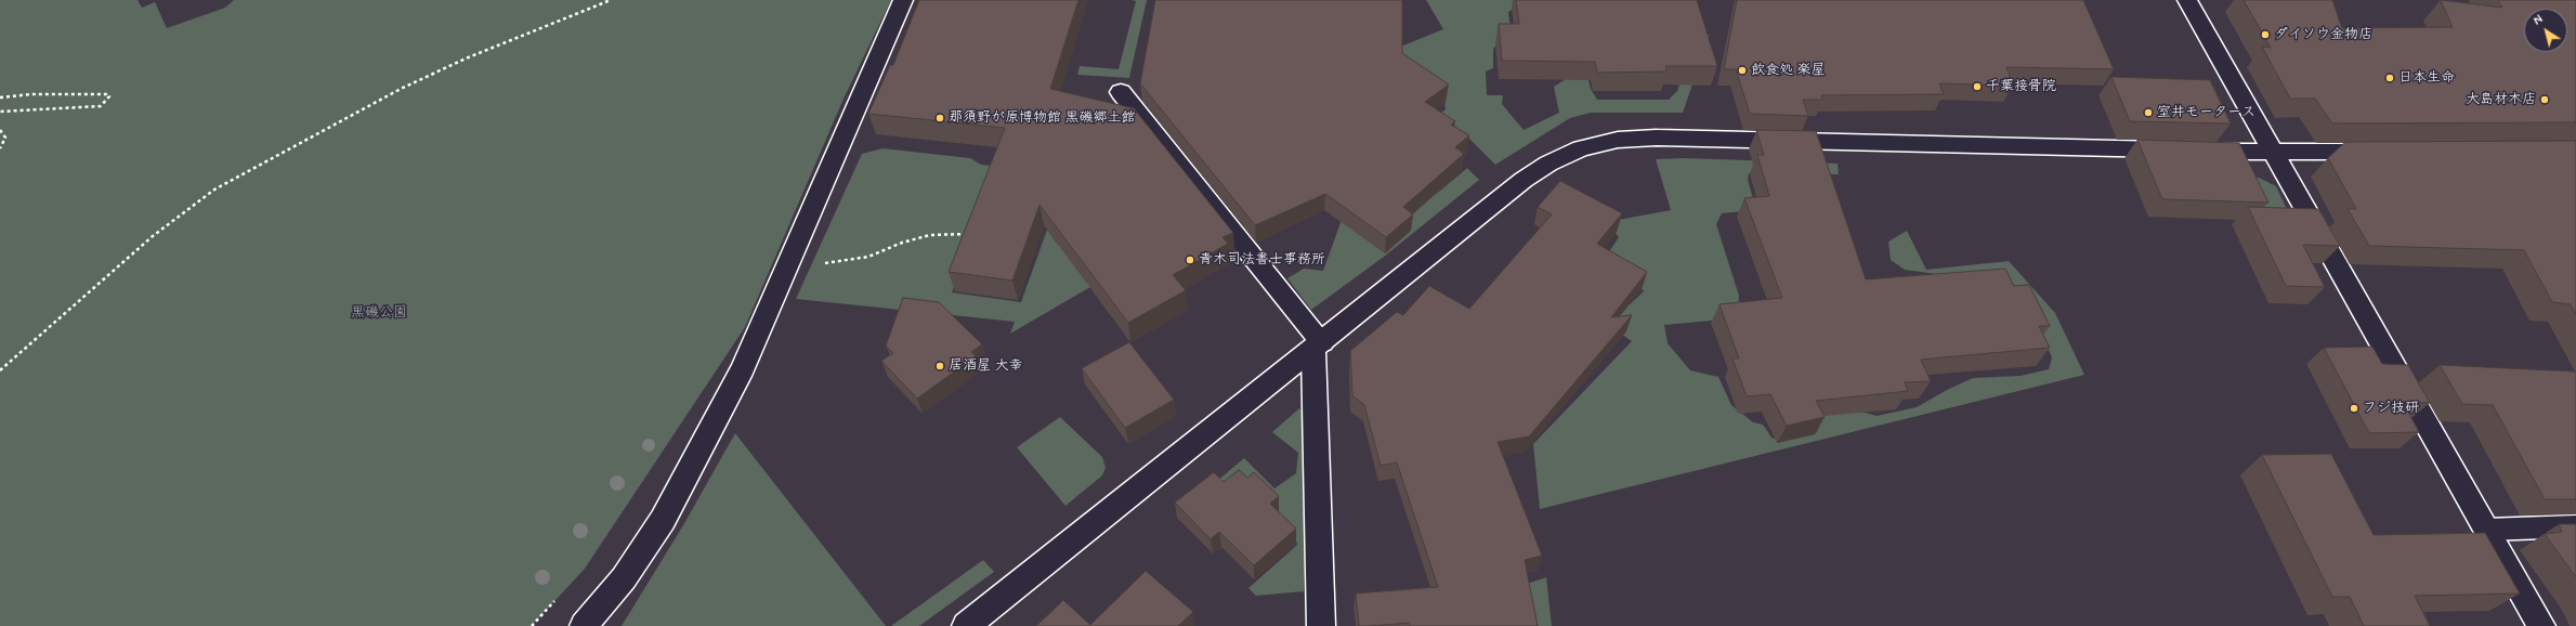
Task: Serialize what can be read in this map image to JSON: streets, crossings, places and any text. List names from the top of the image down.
{
  "parks": ["黒磯公園"],
  "places": [
    "ダイソウ金物店",
    "飲食処 楽屋",
    "日本生命",
    "千葉接骨院",
    "大島材木店",
    "室井モータース",
    "那須野が原博物館 黒磯郷土館",
    "青木司法書士事務所",
    "居酒屋 大幸",
    "フジ技研"
  ],
  "north": "top left"
}
